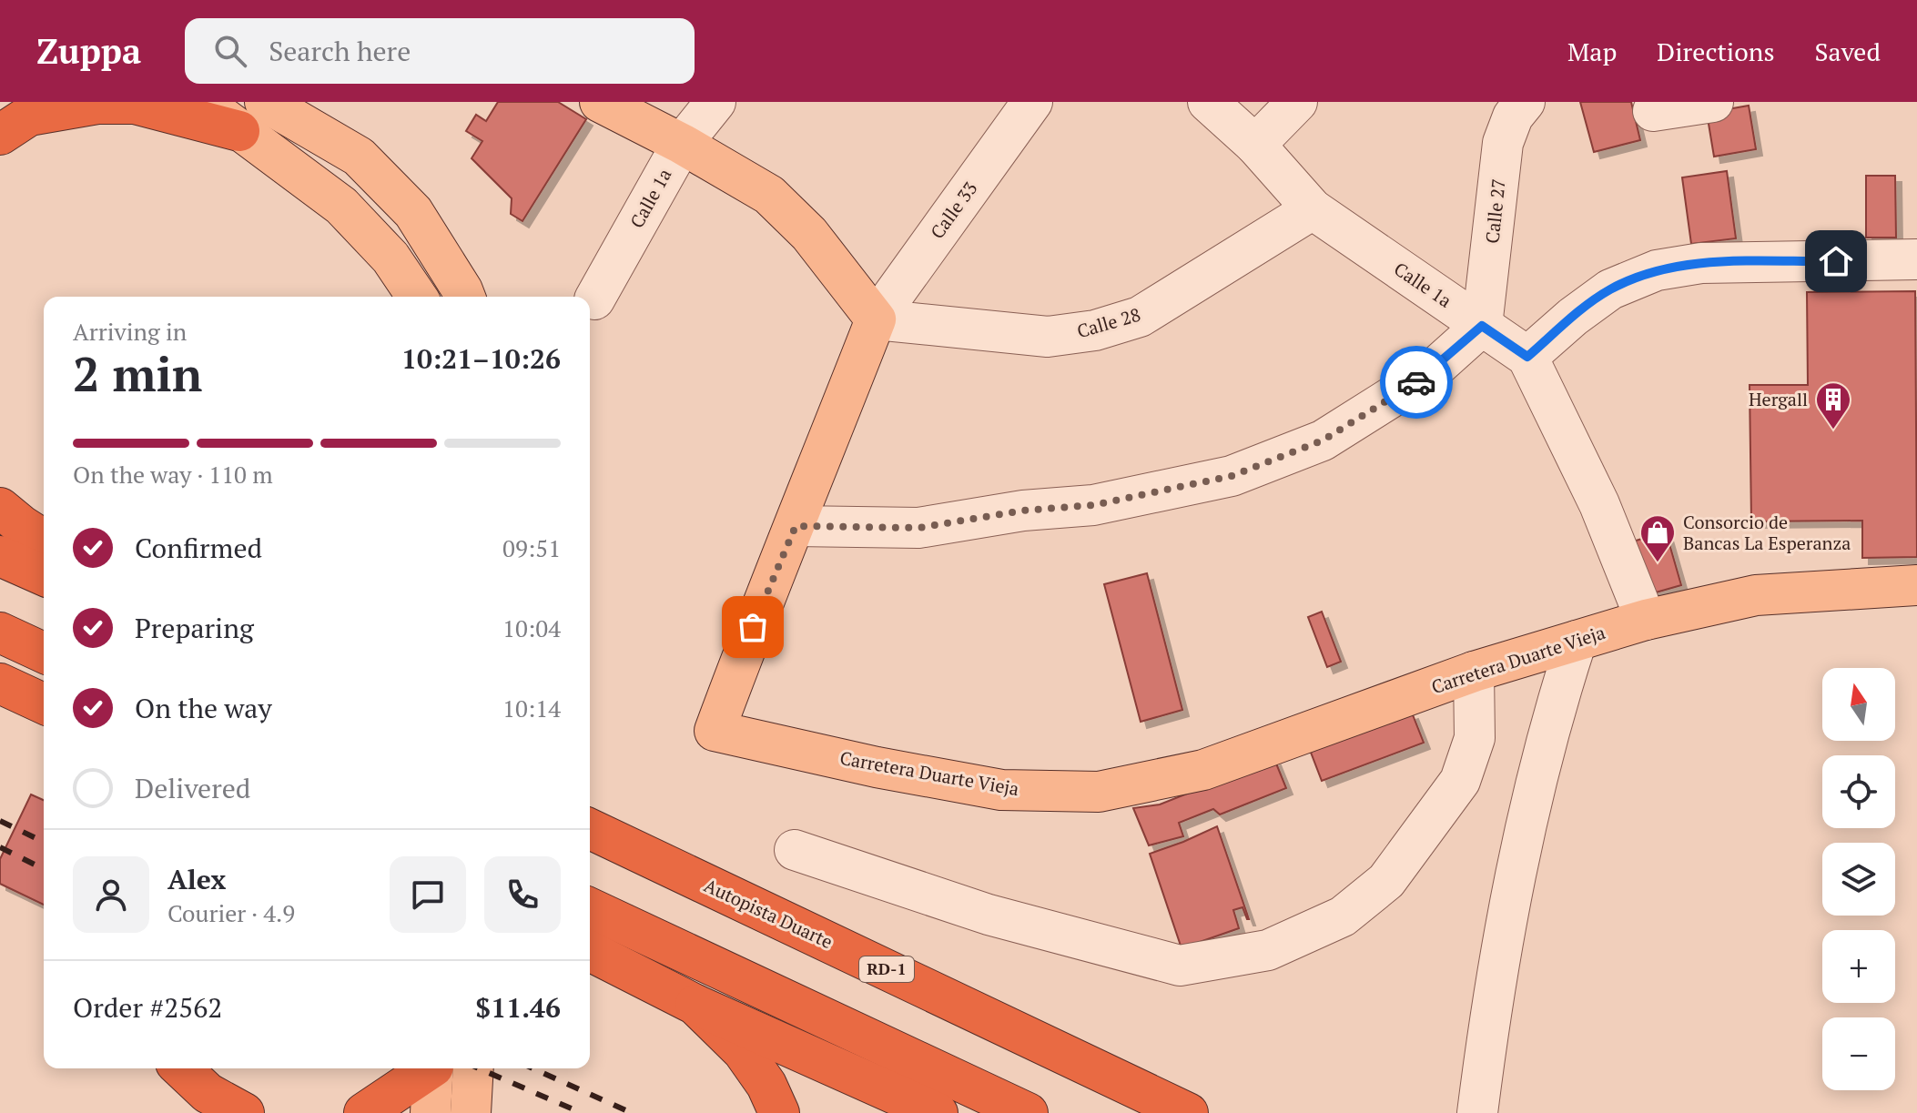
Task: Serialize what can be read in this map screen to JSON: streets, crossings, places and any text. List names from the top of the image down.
{
  "streets": {
    "highway": ["Autopista Duarte", "RD-1"],
    "main road": ["Carretera Duarte Vieja"],
    "street": [
      "Calle 1a",
      "Calle 33",
      "Calle 27",
      "Calle 28"
    ]
  },
  "crossings": [
    ["Calle 1a", "Calle 27"],
    ["Calle 1a", "Calle 28"],
    ["Calle 1a", "Carretera Duarte Vieja"],
    ["Calle 33", "Calle 28"],
    ["Calle 33", "Carretera Duarte Vieja"],
    ["Calle 28", "Carretera Duarte Vieja"]
  ],
  "places": {
    "building": ["Hergall"],
    "shop": ["Consorcio de Bancas La Esperanza"]
  },
  "north": "top",
  "page": {
    "header": "Zuppa",
    "search": "Search here",
    "nav": ["Map", "Directions", "Saved"],
    "heading": ["2 min", "Arriving in", "10:21–10:26"],
    "panel": [
      "Alex",
      "Courier · 4.9",
      "Order #2562",
      "$11.46"
    ],
    "bar": "On the way · 110 m",
    "list": [
      ["Confirmed", "09:51"],
      ["Preparing", "10:04"],
      ["On the way", "10:14"],
      "Delivered"
    ],
    "map_buttons": ["+", "−"]
  }
}
